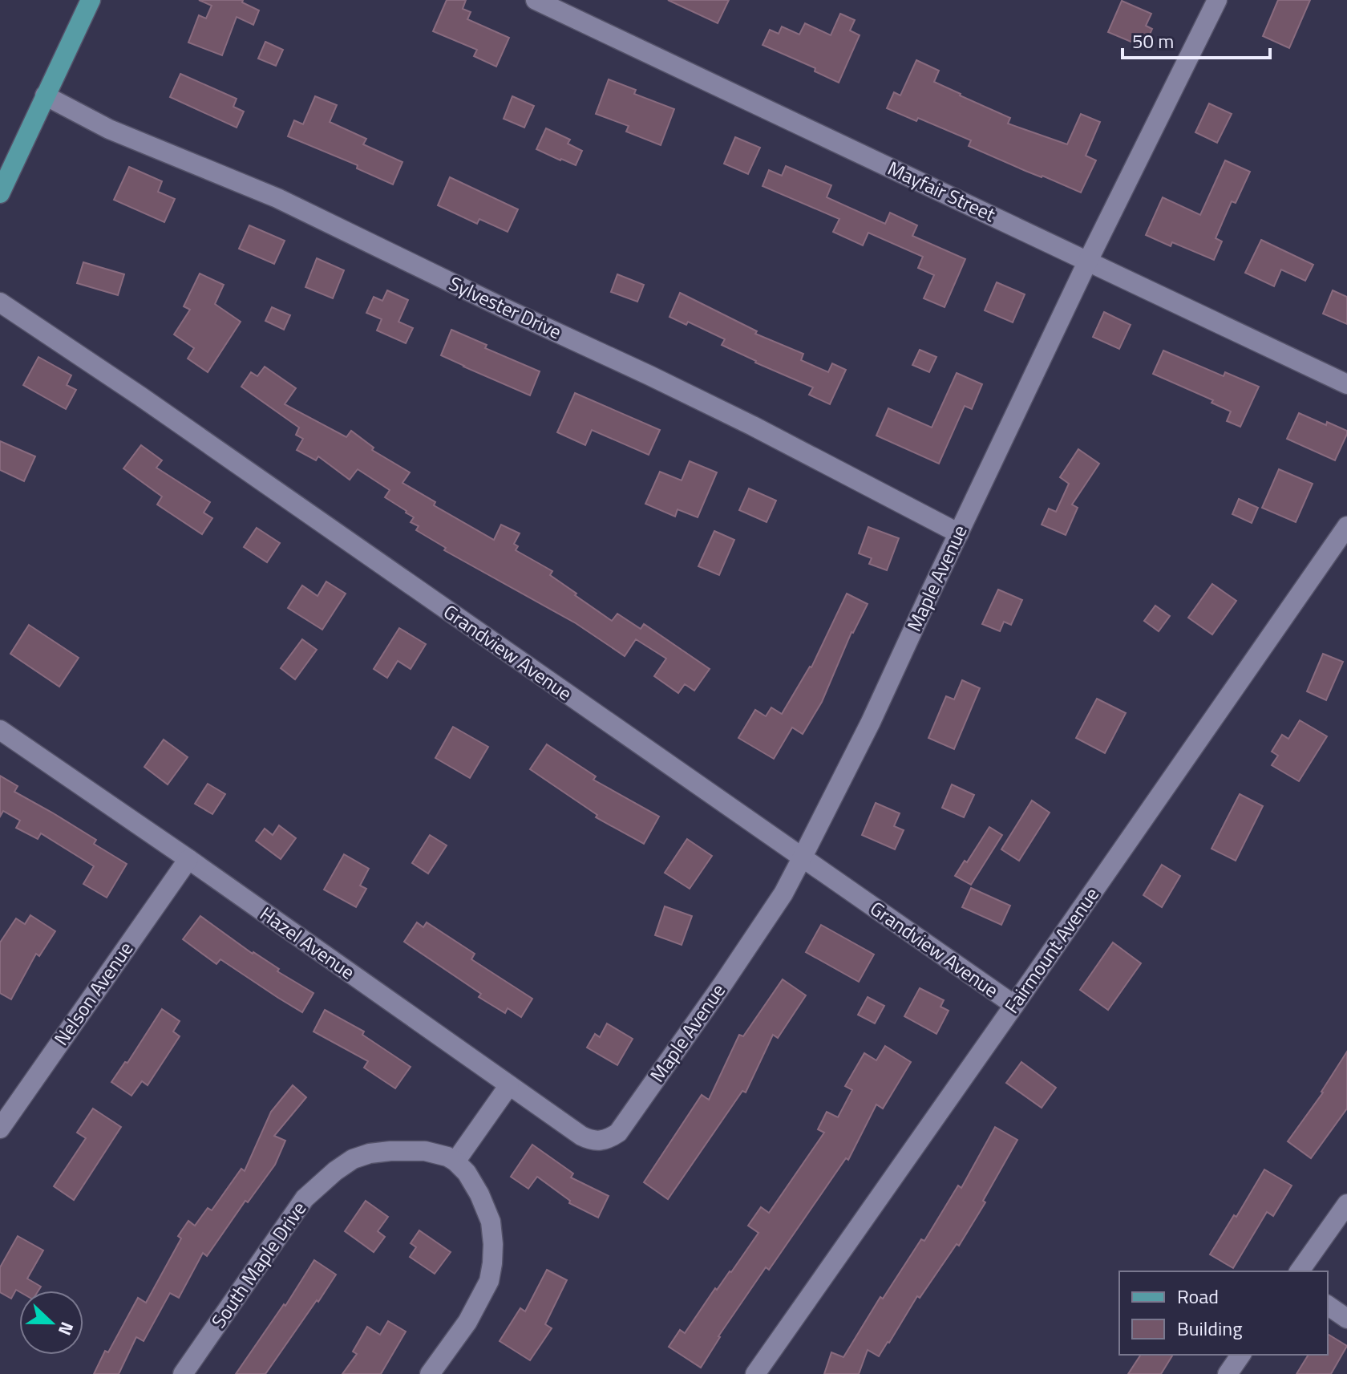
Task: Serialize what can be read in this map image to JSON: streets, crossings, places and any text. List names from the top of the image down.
{
  "streets": {
    "street": [
      "Mayfair Street",
      "Sylvester Drive",
      "Maple Avenue",
      "Grandview Avenue",
      "Hazel Avenue",
      "Fairmount Avenue",
      "Nelson Avenue",
      "South Maple Drive"
    ]
  },
  "crossings": [
    ["Mayfair Street", "Maple Avenue"],
    ["Sylvester Drive", "Maple Avenue"],
    ["Maple Avenue", "Grandview Avenue"],
    ["Maple Avenue", "Hazel Avenue"],
    ["Grandview Avenue", "Fairmount Avenue"],
    ["Hazel Avenue", "Nelson Avenue"]
  ],
  "legend": ["Road", "Building"],
  "scale_bar": "50 m",
  "north": "right"
}
